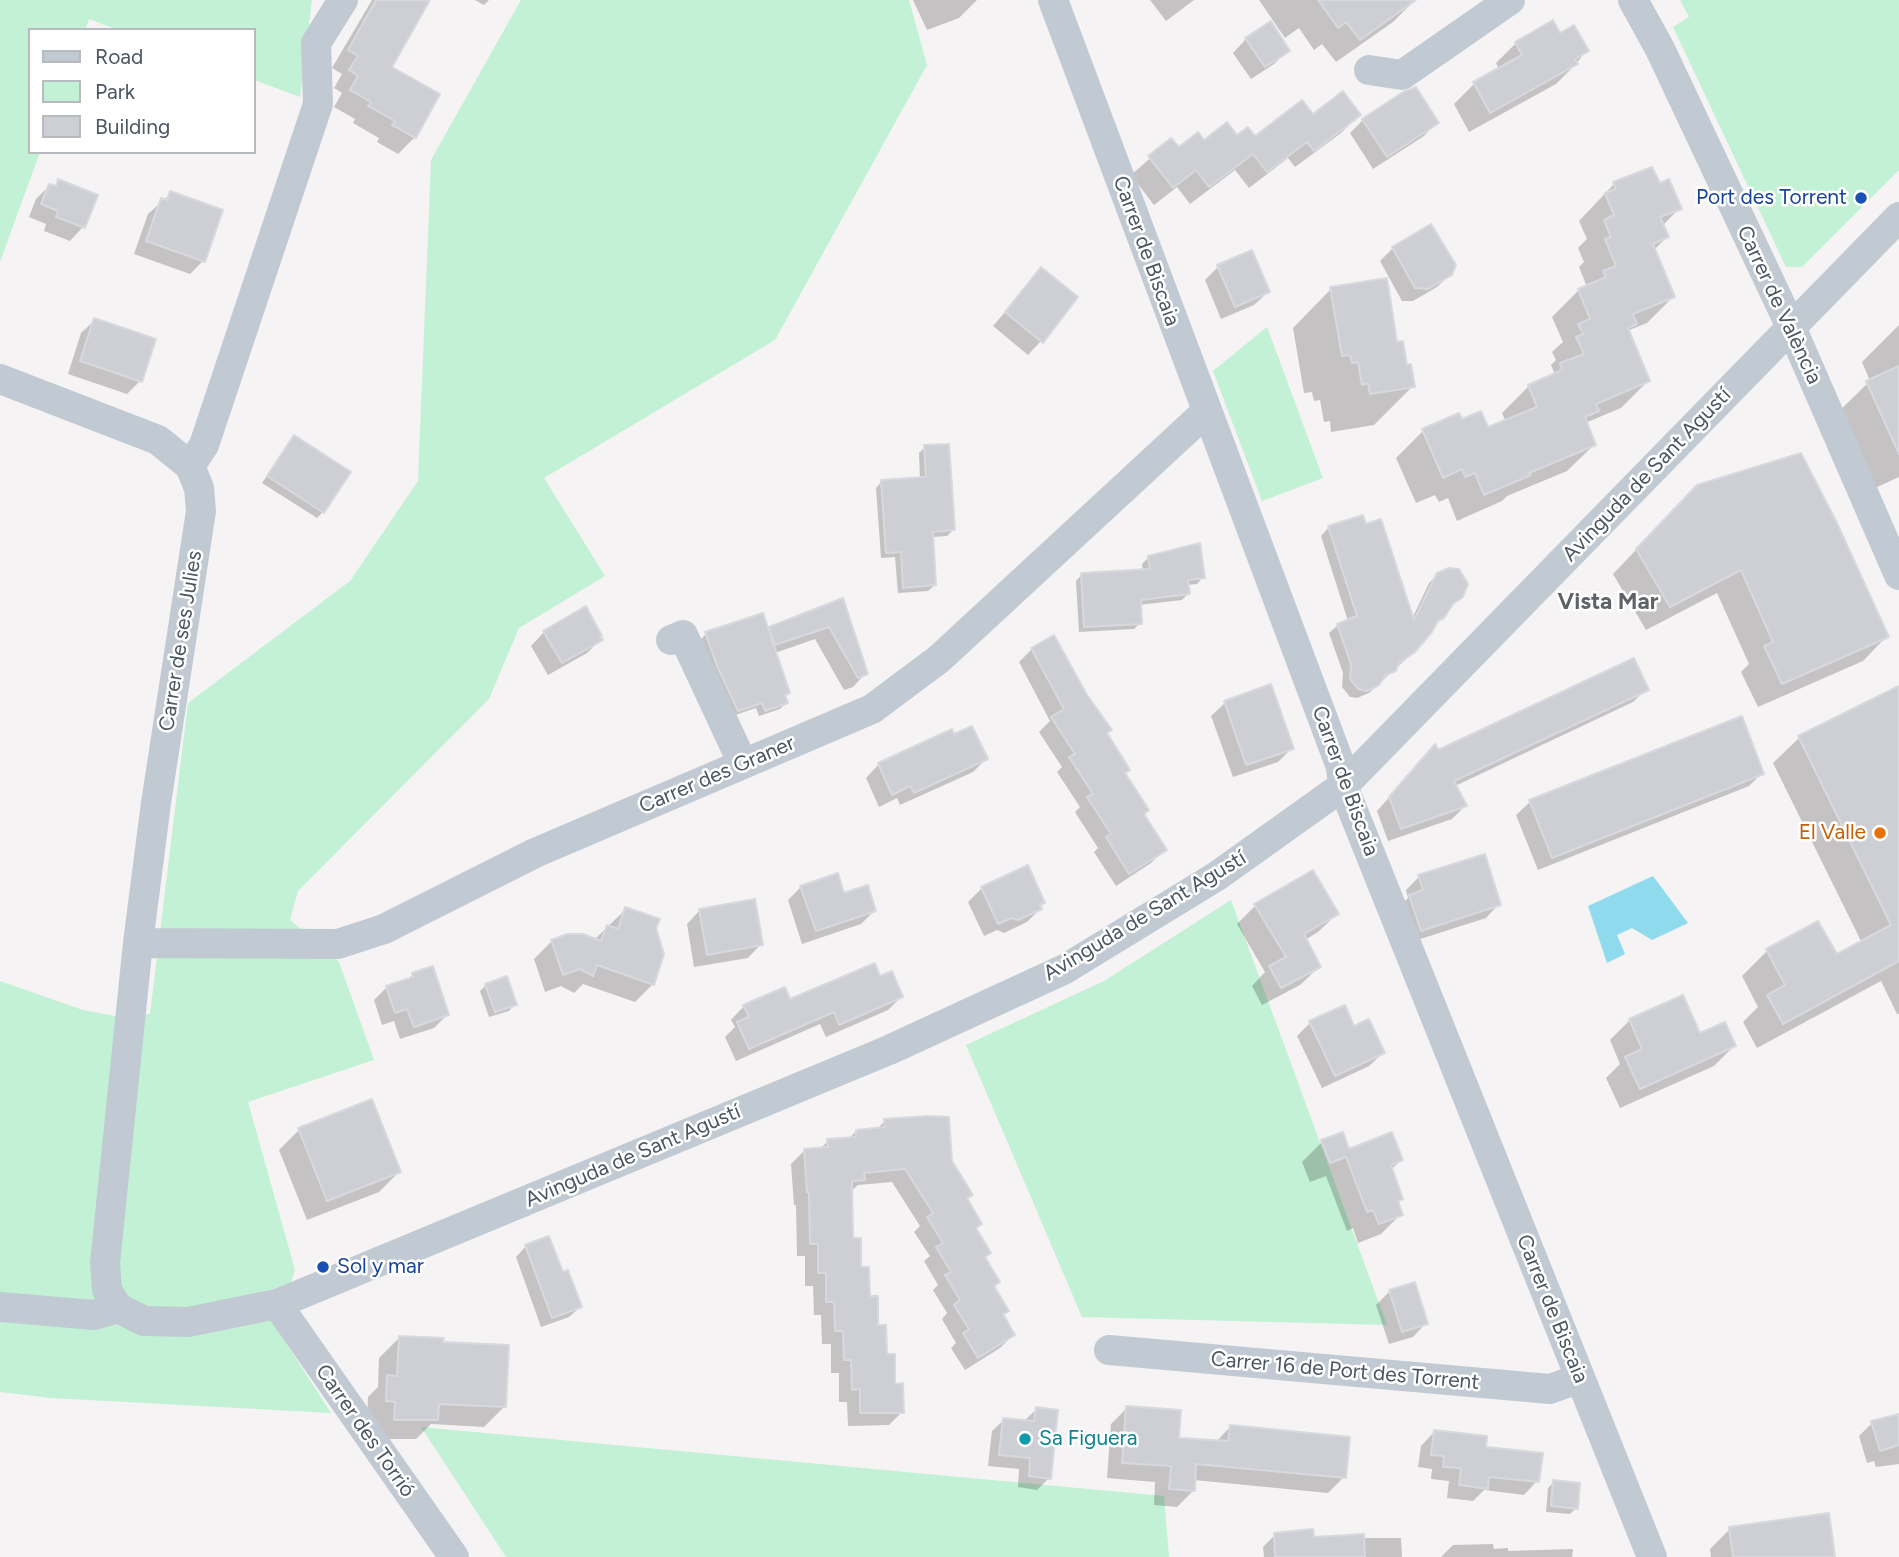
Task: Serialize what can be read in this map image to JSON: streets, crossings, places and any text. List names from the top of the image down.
{
  "streets": {
    "street": [
      "Carrer de Biscaia",
      "Carrer de València",
      "Avinguda de Sant Agustí",
      "Carrer de ses Julies",
      "Carrer des Graner",
      "Carrer 16 de Port des Torrent",
      "Carrer des Torrió"
    ]
  },
  "crossings": [
    ["Carrer de Biscaia", "Avinguda de Sant Agustí"],
    ["Carrer de Biscaia", "Carrer des Graner"],
    ["Carrer de Biscaia", "Carrer 16 de Port des Torrent"],
    ["Carrer de València", "Avinguda de Sant Agustí"],
    ["Avinguda de Sant Agustí", "Carrer de ses Julies"],
    ["Avinguda de Sant Agustí", "Carrer des Torrió"],
    ["Carrer de ses Julies", "Carrer des Graner"]
  ],
  "districts": ["Vista Mar"],
  "places": [
    "Port des Torrent",
    "El Valle",
    "Sol y mar",
    "Sa Figuera"
  ],
  "legend": ["Road", "Park", "Building"]
}
